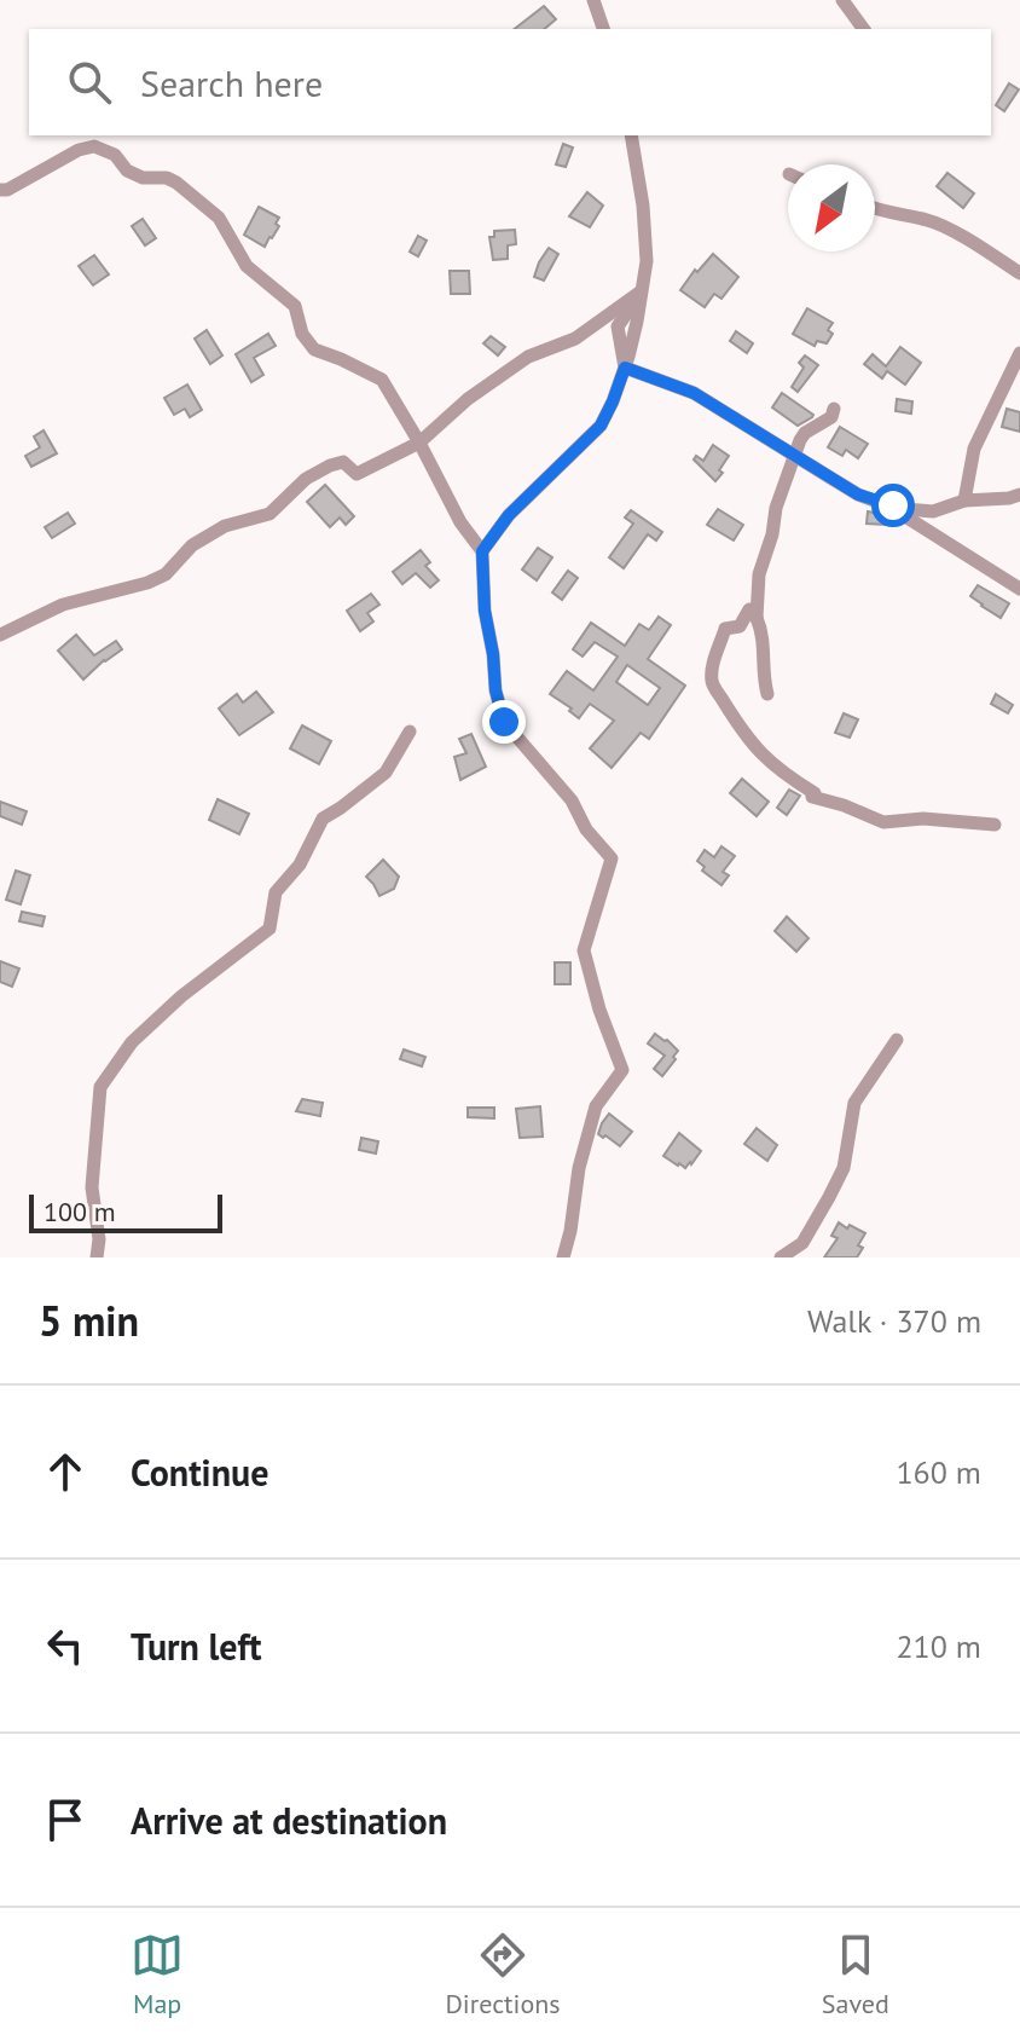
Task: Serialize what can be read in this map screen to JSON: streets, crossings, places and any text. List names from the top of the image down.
{
  "scale_bar": "100 m",
  "north": "bottom left",
  "page": {
    "search": "Search here",
    "scale": "100 m",
    "heading": ["5 min", "Walk · 370 m"],
    "list": [
      ["Continue", "160 m"],
      ["Turn left", "210 m"],
      "Arrive at destination"
    ],
    "nav": ["Map", "Directions", "Saved"]
  }
}
